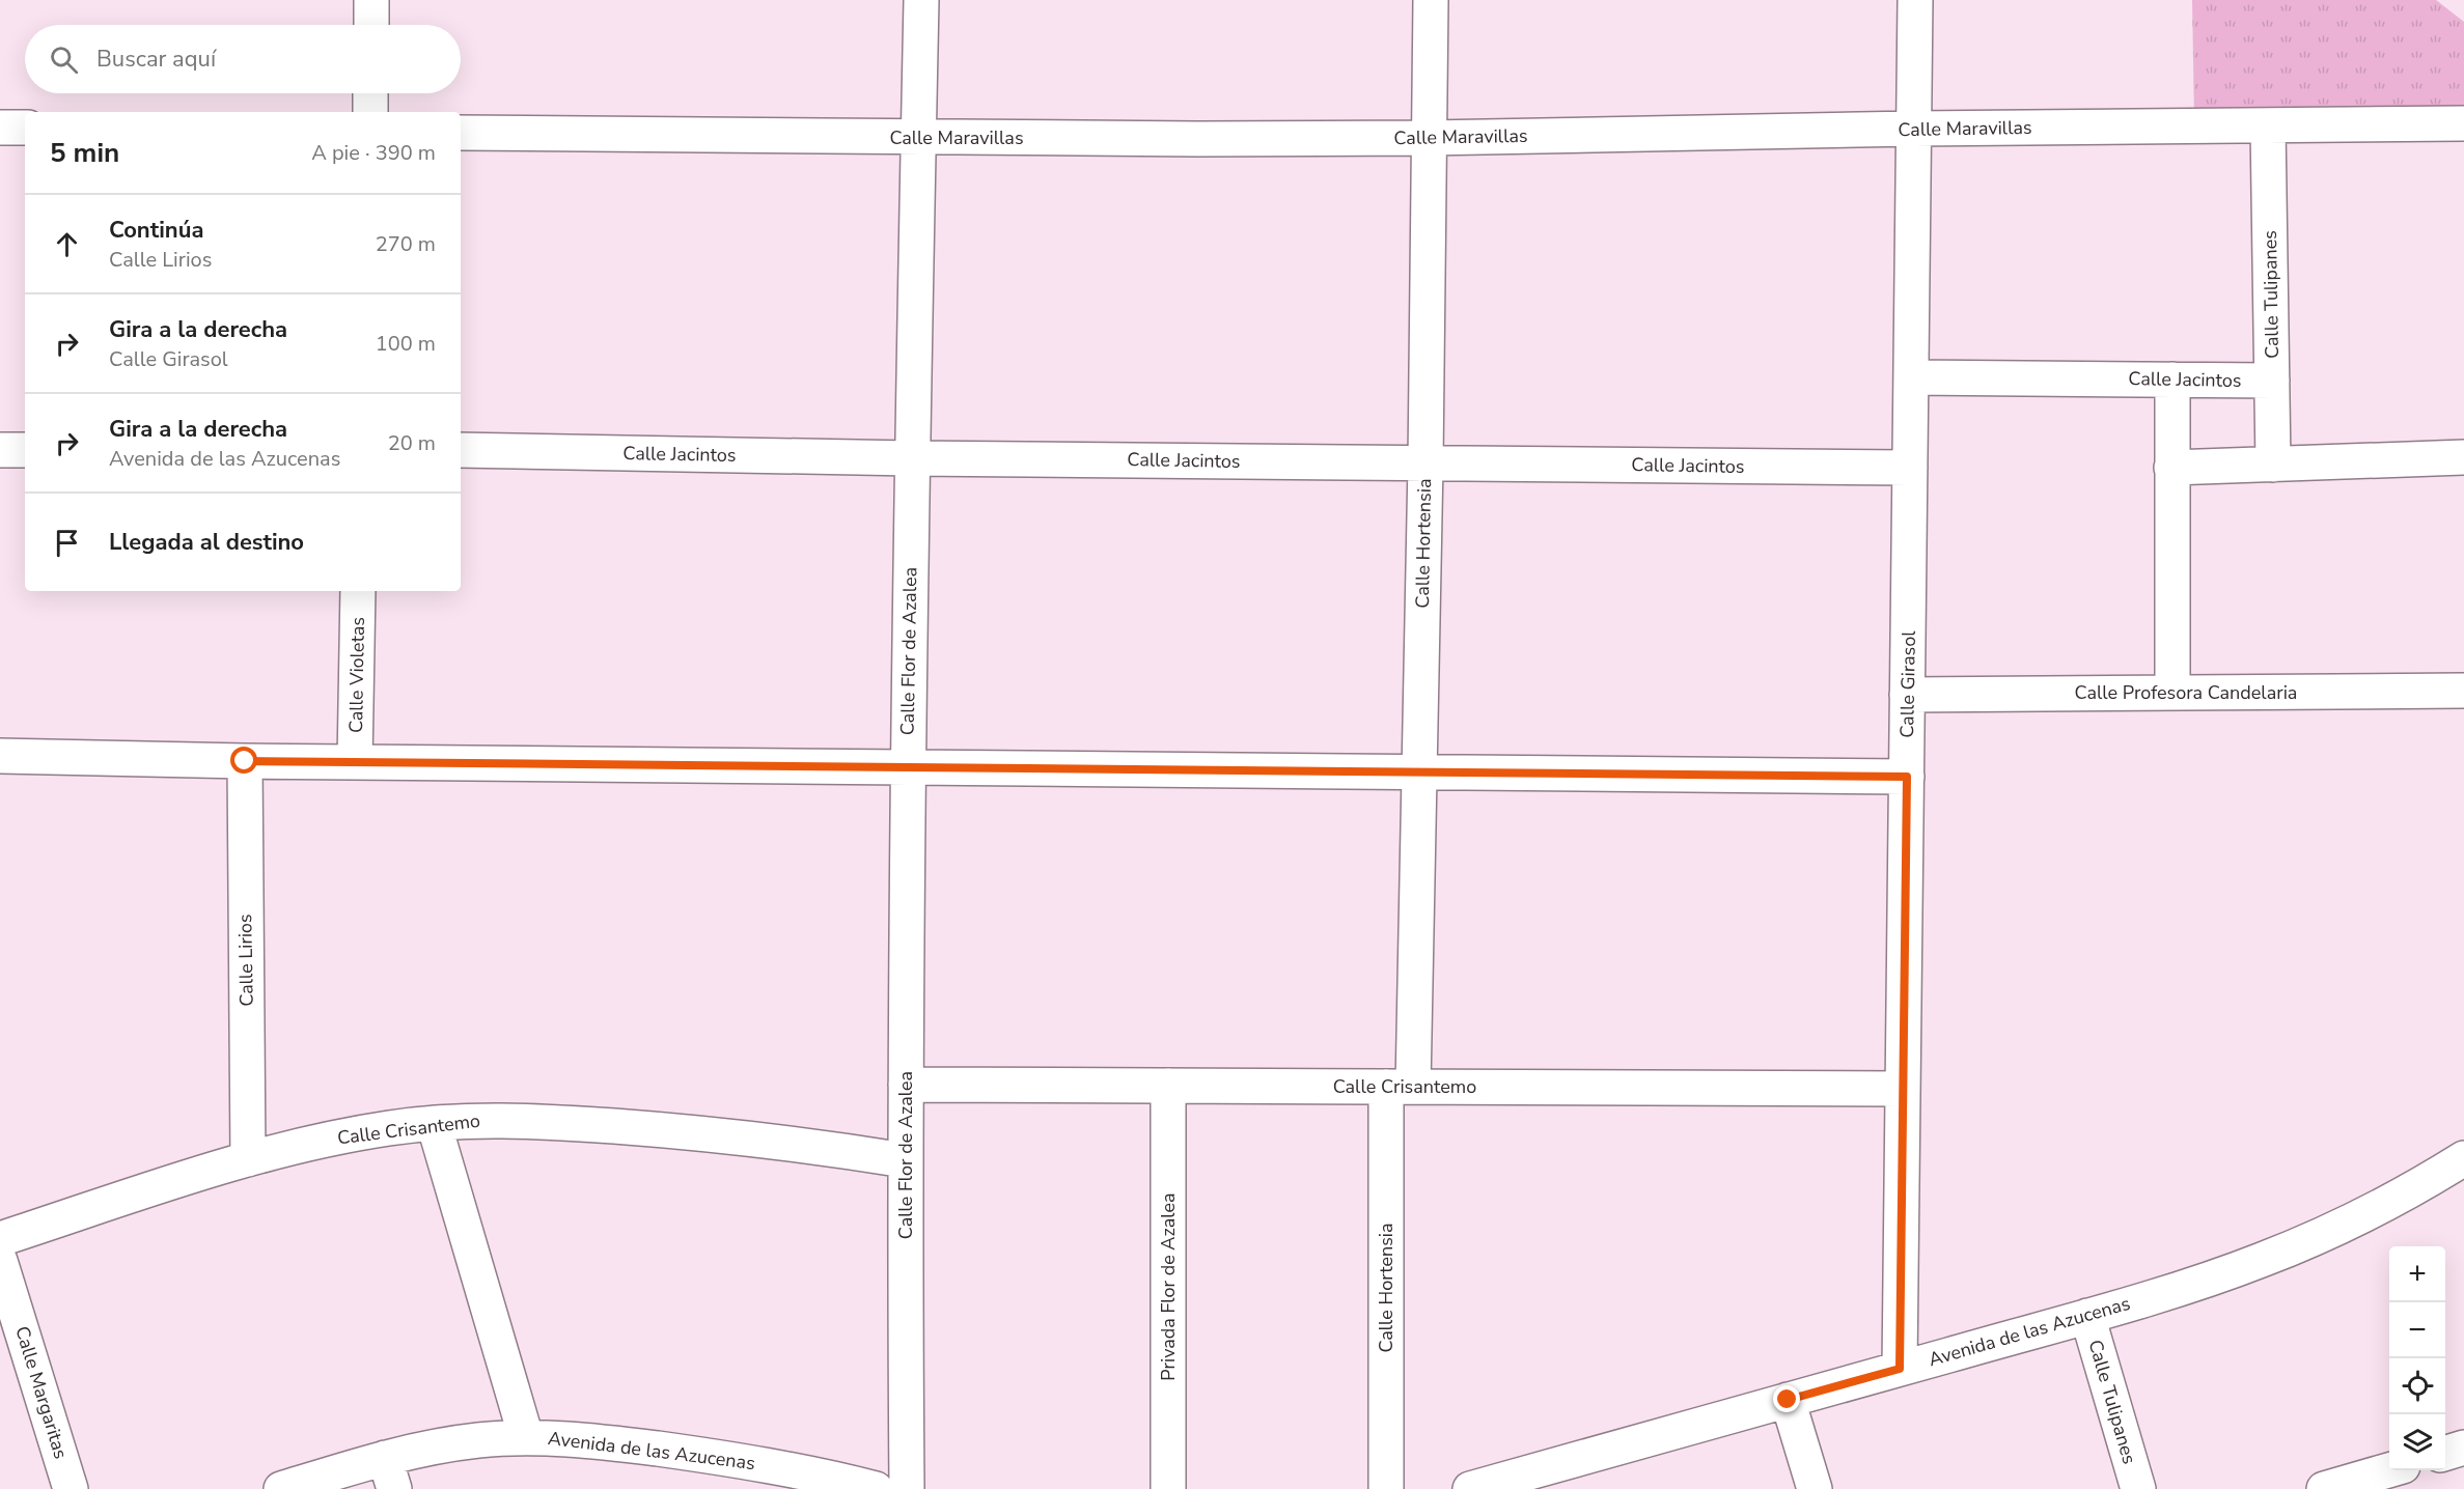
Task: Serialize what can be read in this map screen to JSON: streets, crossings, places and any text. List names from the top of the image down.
{
  "streets": {
    "street": [
      "Calle Maravillas",
      "Calle Tulipanes",
      "Calle Jacintos",
      "Calle Hortensia",
      "Calle Flor de Azalea",
      "Calle Violetas",
      "Calle Girasol",
      "Calle Profesora Candelaria",
      "Calle Lirios",
      "Calle Crisantemo",
      "Privada Flor de Azalea",
      "Avenida de las Azucenas",
      "Calle Margaritas"
    ]
  },
  "crossings": [
    ["Calle Maravillas", "Calle Tulipanes"],
    ["Calle Maravillas", "Calle Hortensia"],
    ["Calle Maravillas", "Calle Flor de Azalea"],
    ["Calle Maravillas", "Calle Girasol"],
    ["Calle Tulipanes", "Calle Jacintos"],
    ["Calle Tulipanes", "Avenida de las Azucenas"],
    ["Calle Jacintos", "Calle Hortensia"],
    ["Calle Jacintos", "Calle Flor de Azalea"],
    ["Calle Jacintos", "Calle Girasol"],
    ["Calle Hortensia", "Calle Crisantemo"],
    ["Calle Flor de Azalea", "Calle Crisantemo"],
    ["Calle Girasol", "Calle Profesora Candelaria"],
    ["Calle Girasol", "Calle Crisantemo"],
    ["Calle Girasol", "Avenida de las Azucenas"],
    ["Calle Lirios", "Calle Crisantemo"],
    ["Calle Crisantemo", "Privada Flor de Azalea"]
  ],
  "page": {
    "search": "Buscar aquí",
    "heading": ["5 min", "A pie · 390 m"],
    "list": [
      ["Continúa", "Calle Lirios", "270 m"],
      ["Gira a la derecha", "Calle Girasol", "100 m"],
      ["Gira a la derecha", "Avenida de las Azucenas", "20 m"],
      "Llegada al destino"
    ],
    "map_buttons": ["+", "−"]
  }
}
